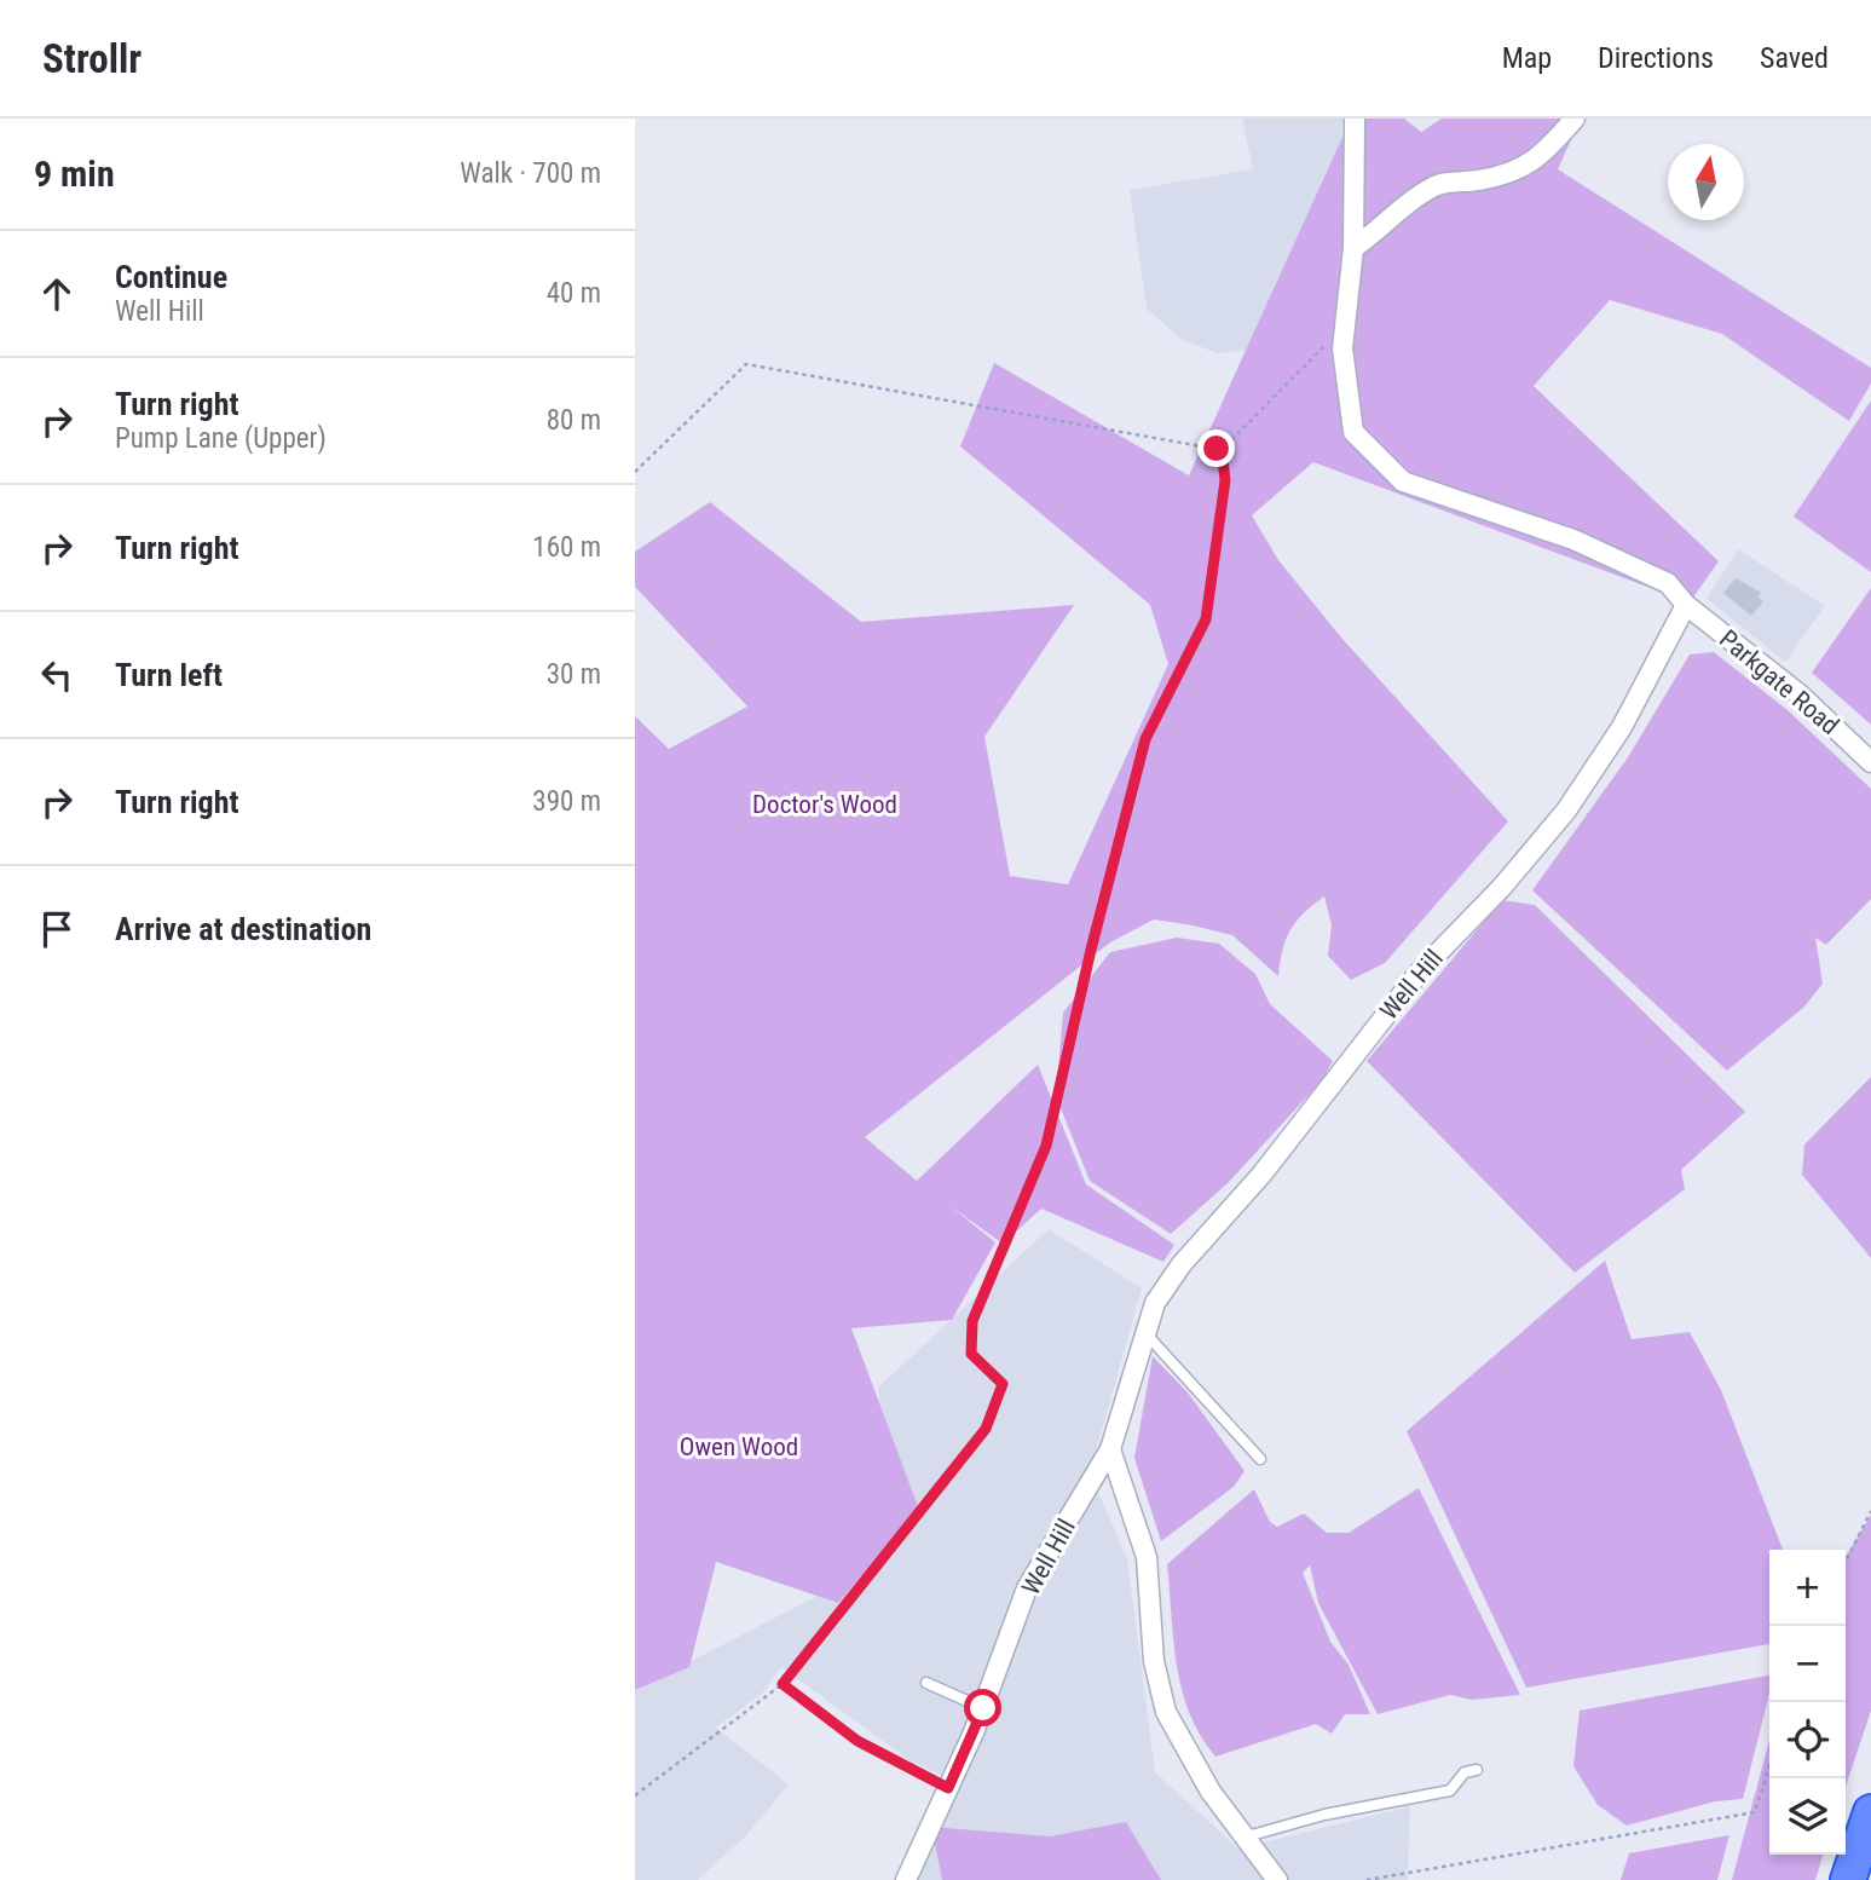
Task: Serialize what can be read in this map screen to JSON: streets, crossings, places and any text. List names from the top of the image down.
{
  "streets": {
    "street": ["Parkgate Road", "Well Hill"]
  },
  "crossings": [
    ["Parkgate Road", "Well Hill"]
  ],
  "parks": ["Doctor's Wood", "Owen Wood"],
  "north": "top",
  "page": {
    "header": "Strollr",
    "nav": ["Map", "Directions", "Saved"],
    "heading": ["9 min", "Walk · 700 m"],
    "list": [
      ["Continue", "Well Hill", "40 m"],
      ["Turn right", "Pump Lane (Upper)", "80 m"],
      ["Turn right", "160 m"],
      ["Turn left", "30 m"],
      ["Turn right", "390 m"],
      "Arrive at destination"
    ],
    "map_buttons": ["+", "−"]
  }
}
